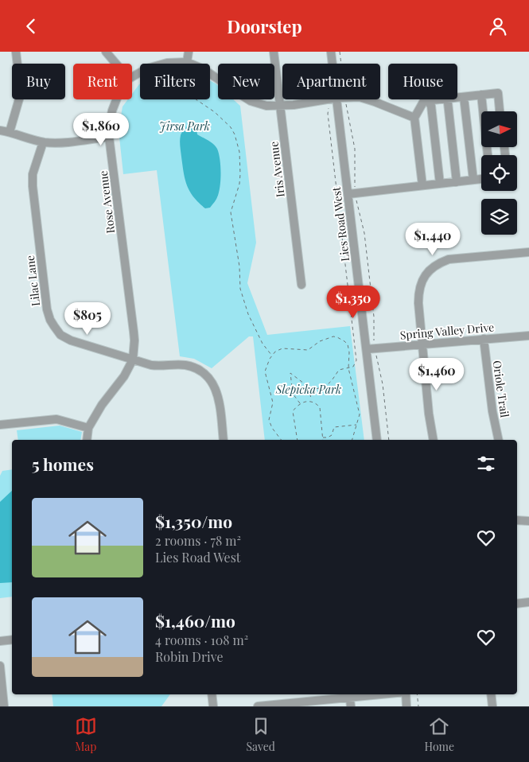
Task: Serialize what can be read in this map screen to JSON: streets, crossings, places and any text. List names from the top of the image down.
{
  "streets": {
    "street": [
      "Iris Avenue",
      "Rose Avenue",
      "Lies Road West",
      "Lilac Lane",
      "Spring Valley Drive",
      "Oriole Trail"
    ]
  },
  "crossings": [
    ["Rose Avenue", "Lilac Lane"],
    ["Lies Road West", "Spring Valley Drive"],
    ["Spring Valley Drive", "Oriole Trail"]
  ],
  "parks": ["Jirsa Park", "Slepicka Park"],
  "north": "right",
  "page": {
    "header": "Doorstep",
    "chip": [
      "Buy",
      "Rent",
      "Filters",
      "New",
      "Apartment",
      "House"
    ],
    "price": [
      "$1,860",
      "$1,440",
      "$1,350",
      "$805",
      "$1,460"
    ],
    "heading": "5 homes",
    "list": [
      {
        "name": "$1,350/mo",
        "note": "2 rooms · 78 m² · Lies Road West"
      },
      {
        "name": "$1,460/mo",
        "note": "4 rooms · 108 m² · Robin Drive"
      }
    ],
    "tabs": ["Map", "Saved", "Home"]
  }
}
